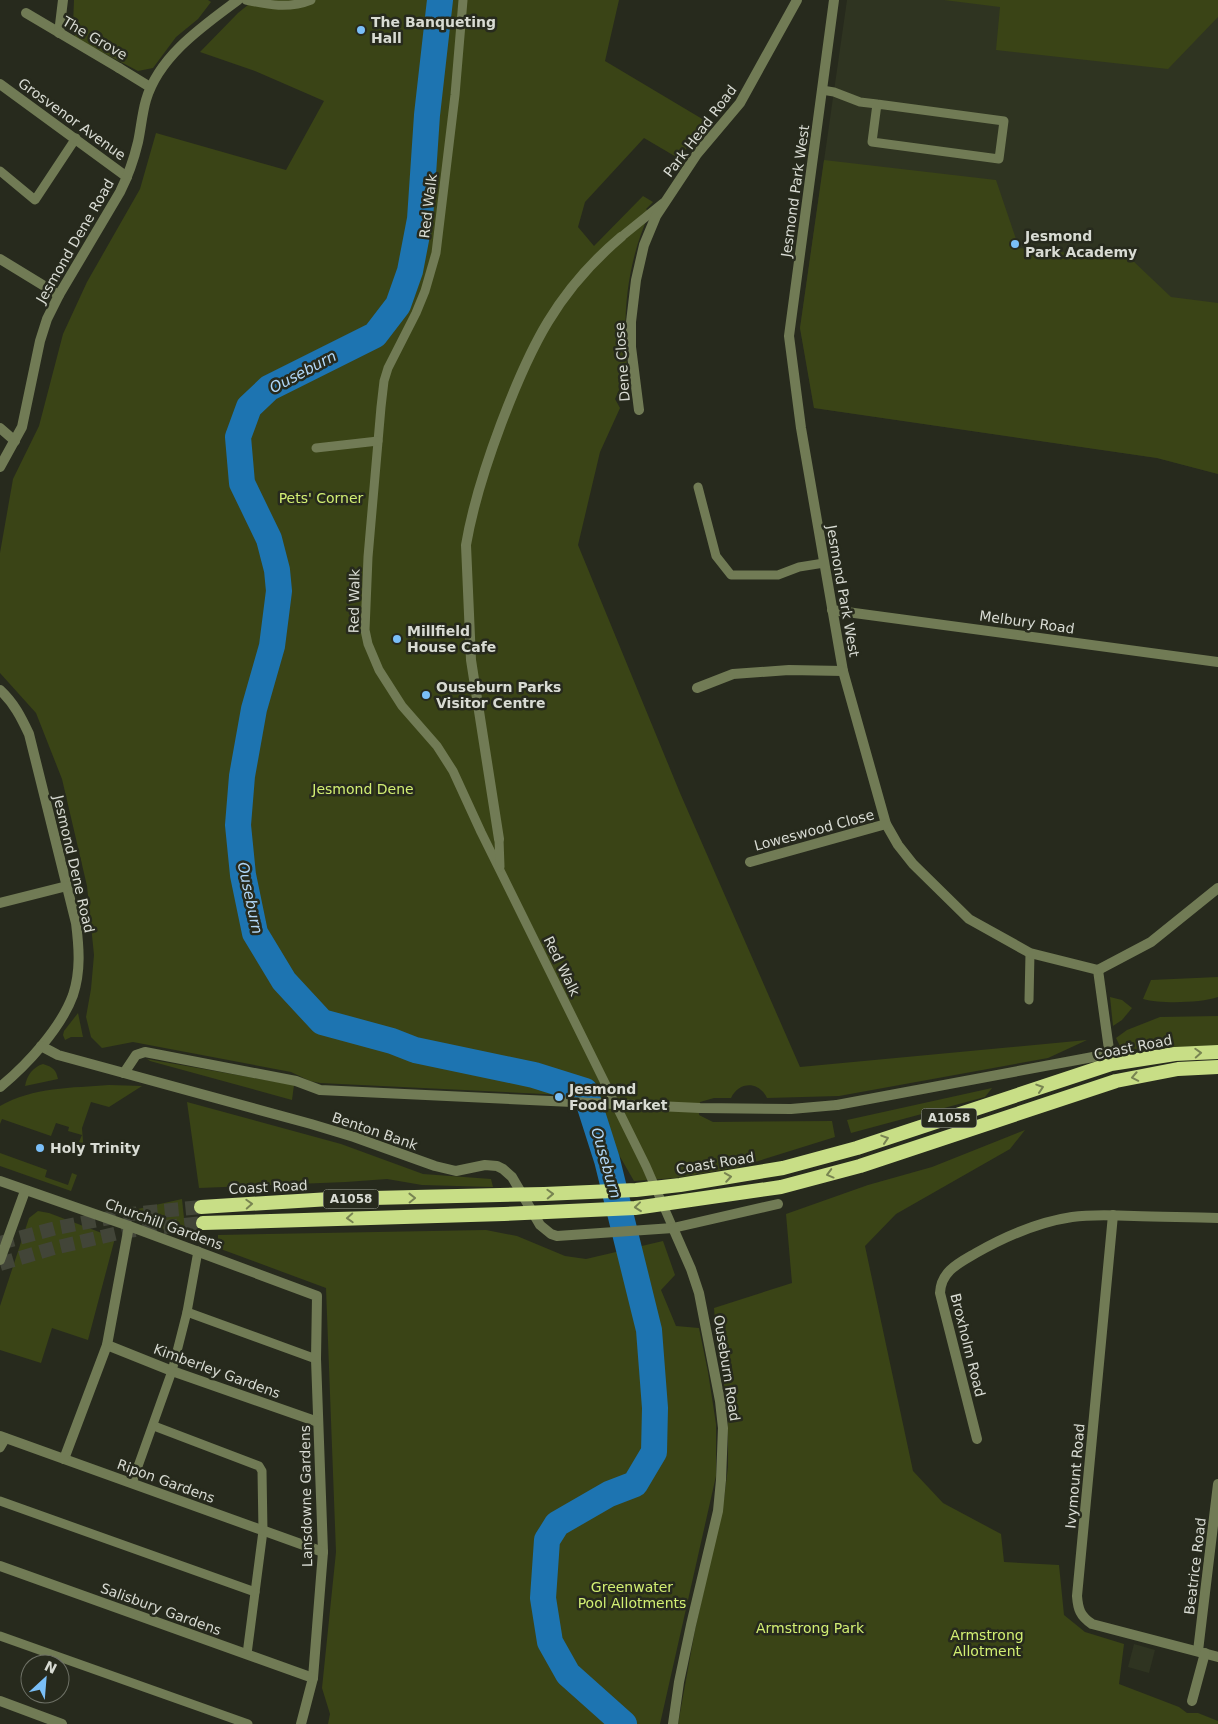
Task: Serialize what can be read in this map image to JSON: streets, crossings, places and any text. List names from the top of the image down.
{
  "streets": {
    "highway": ["Coast Road", "A1058"],
    "street": [
      "The Grove",
      "Grosvenor Avenue",
      "Park Head Road",
      "Jesmond Park West",
      "Jesmond Dene Road",
      "Dene Close",
      "Melbury Road",
      "Loweswood Close",
      "Benton Bank",
      "Churchill Gardens",
      "Broxholm Road",
      "Ouseburn Road",
      "Kimberley Gardens",
      "Ivymount Road",
      "Ripon Gardens",
      "Lansdowne Gardens",
      "Beatrice Road",
      "Salisbury Gardens"
    ],
    "lane": ["Red Walk"]
  },
  "crossings": [
    ["The Grove", "Jesmond Dene Road"],
    ["Grosvenor Avenue", "Jesmond Dene Road"],
    ["Park Head Road", "Dene Close"],
    ["Jesmond Park West", "Melbury Road"],
    ["Jesmond Park West", "Loweswood Close"],
    ["Red Walk", "Benton Bank"],
    ["Red Walk", "Ouseburn Road"],
    ["Jesmond Dene Road", "Benton Bank"],
    ["Benton Bank", "Ouseburn Road"],
    ["Churchill Gardens", "Lansdowne Gardens"],
    ["Broxholm Road", "Ivymount Road"],
    ["Kimberley Gardens", "Lansdowne Gardens"],
    ["Ivymount Road", "Beatrice Road"],
    ["Ripon Gardens", "Lansdowne Gardens"],
    ["Lansdowne Gardens", "Salisbury Gardens"]
  ],
  "water": ["Ouseburn"],
  "parks": [
    "Pets' Corner",
    "Jesmond Dene",
    "Greenwater Pool Allotments",
    "Armstrong Park",
    "Armstrong Allotment"
  ],
  "places": [
    "The Banqueting Hall",
    "Jesmond Park Academy",
    "Millfield House Cafe",
    "Ouseburn Parks Visitor Centre",
    "Jesmond Food Market",
    "Holy Trinity"
  ],
  "north": "top right"
}
